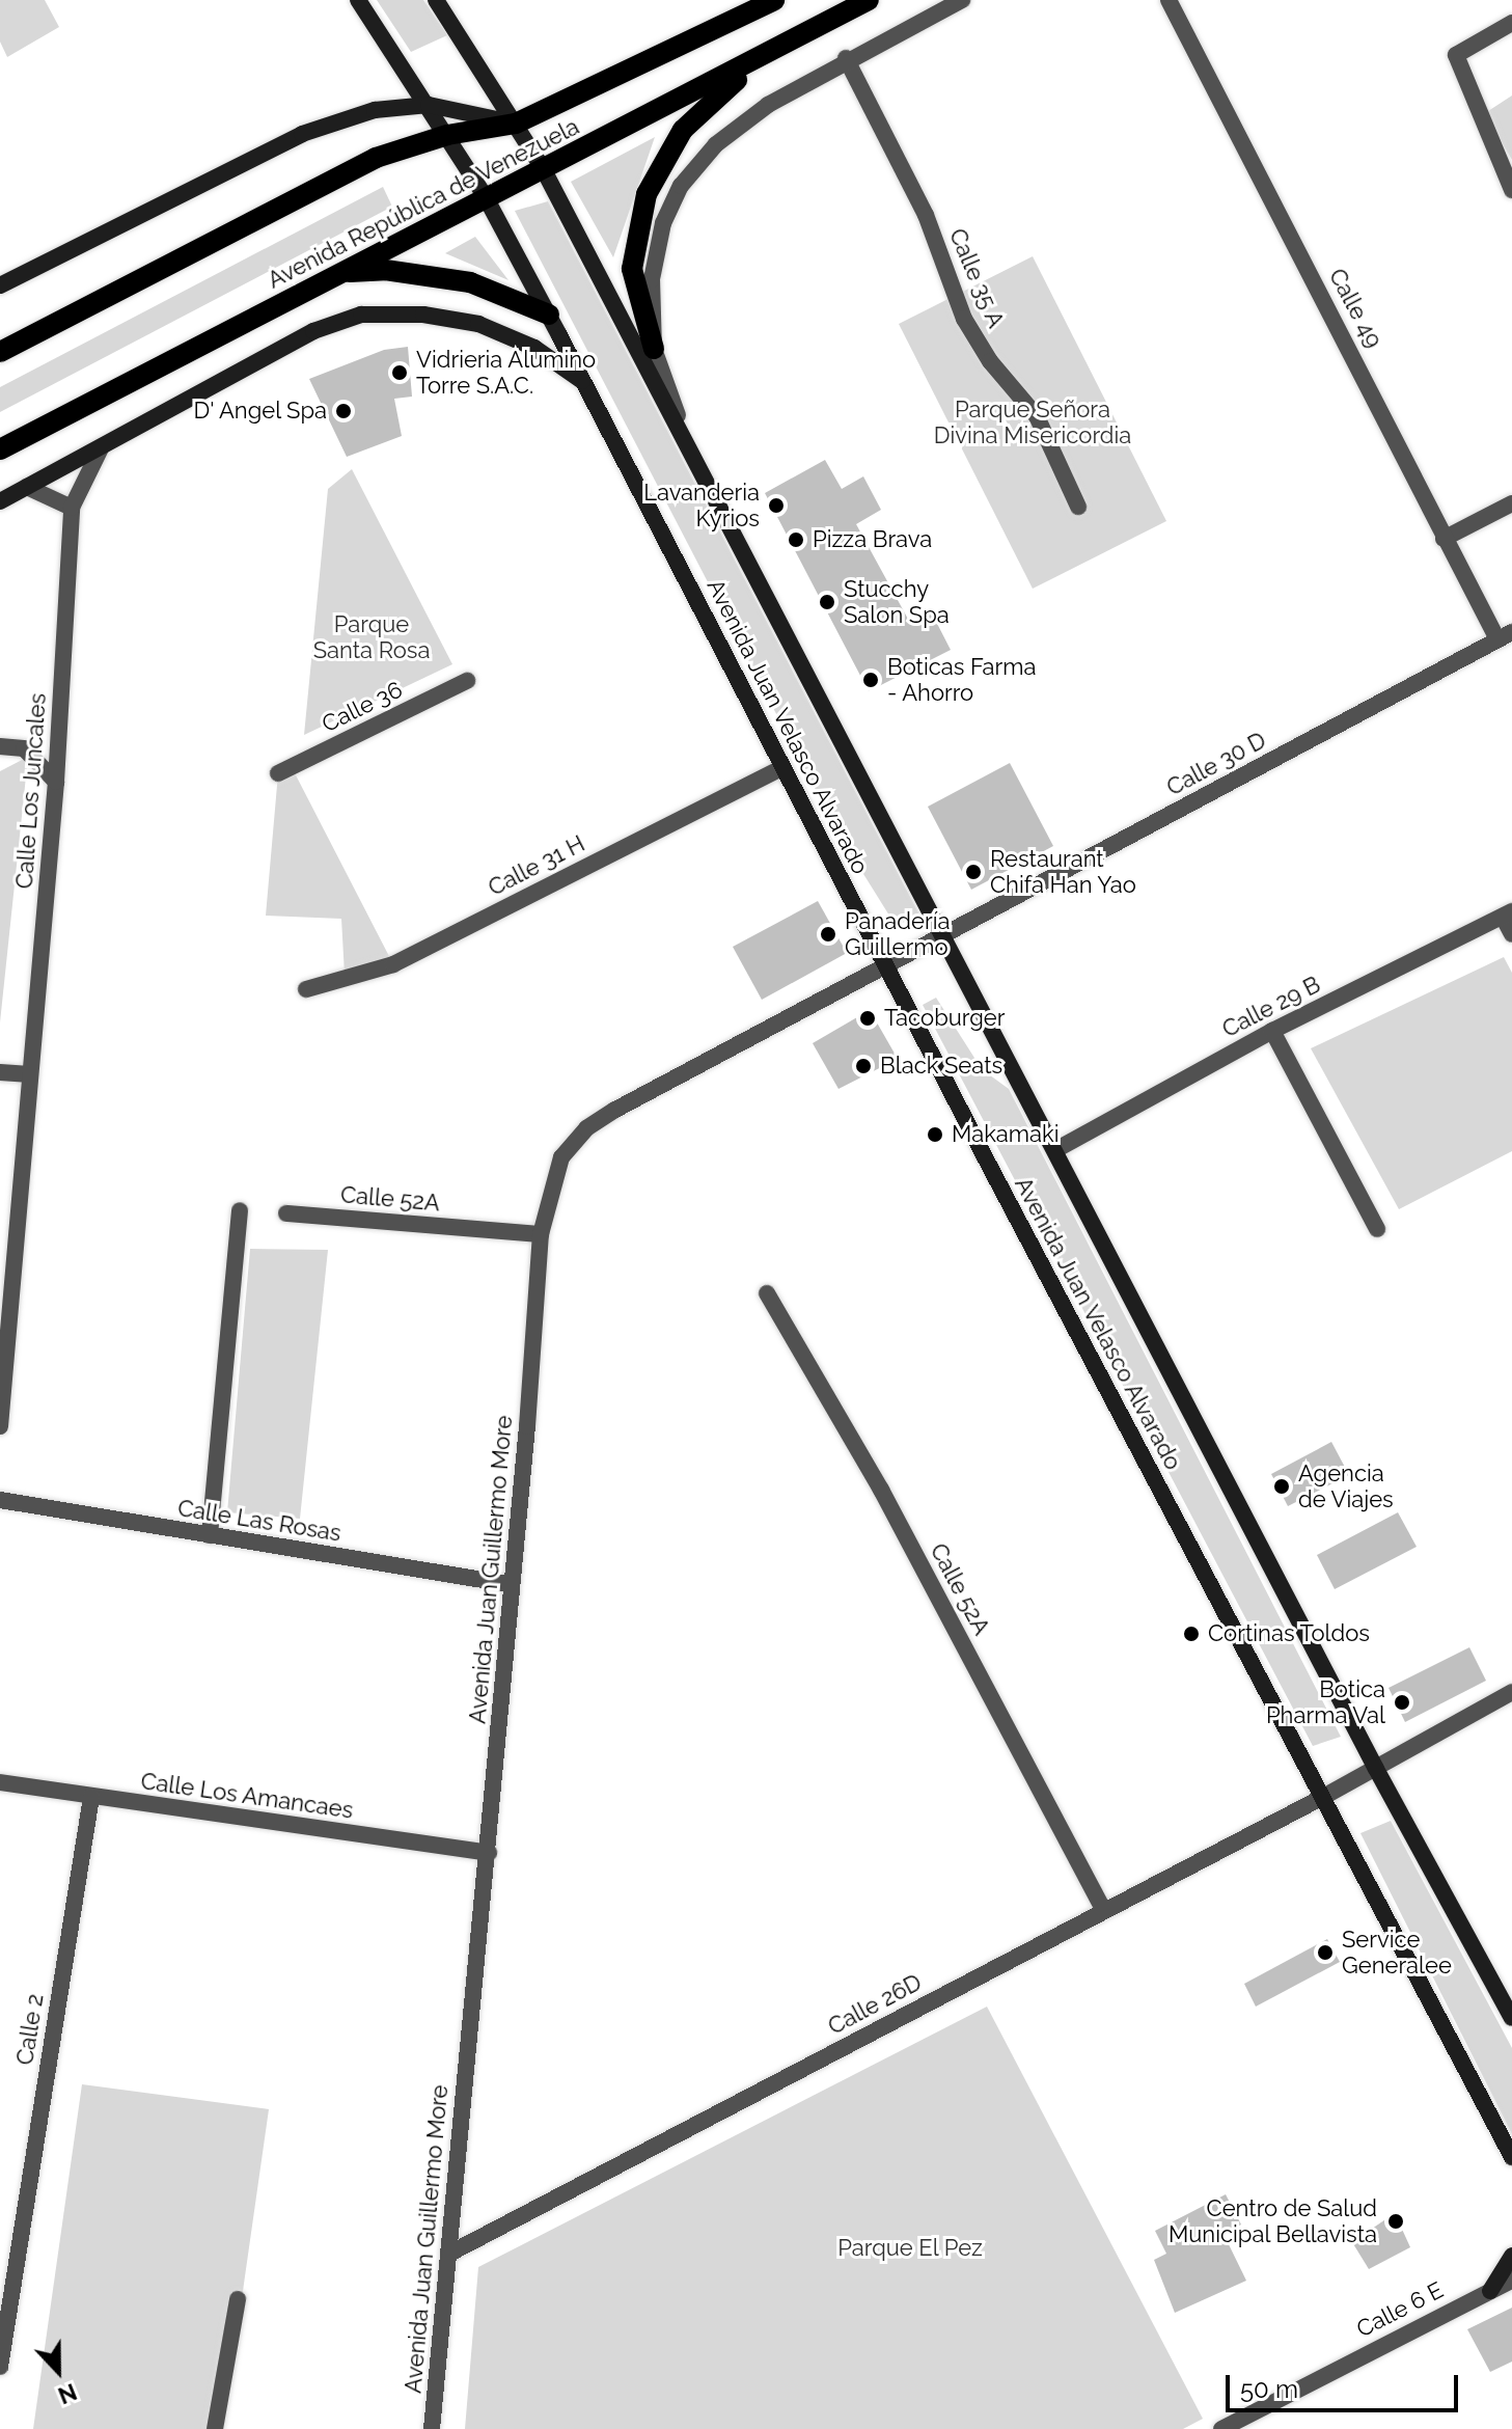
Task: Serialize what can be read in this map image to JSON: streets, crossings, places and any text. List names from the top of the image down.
{
  "streets": {
    "main road": ["Avenida República de Venezuela", "Avenida Juan Velasco Alvarado"],
    "street": [
      "Calle 35 A",
      "Calle 49",
      "Calle 36",
      "Calle 30 D",
      "Calle Los Juncales",
      "Calle 31 H",
      "Calle 29 B",
      "Calle 52A",
      "Calle Las Rosas",
      "Avenida Juan Guillermo More",
      "Calle Los Amancaes",
      "Calle 26D",
      "Calle 2",
      "Calle 6 E"
    ]
  },
  "crossings": [
    ["Avenida República de Venezuela", "Avenida Juan Velasco Alvarado"],
    ["Calle 49", "Calle 30 D"],
    ["Avenida Juan Velasco Alvarado", "Calle 30 D"],
    ["Avenida Juan Velasco Alvarado", "Calle 31 H"],
    ["Avenida Juan Velasco Alvarado", "Calle 29 B"],
    ["Avenida Juan Velasco Alvarado", "Avenida Juan Guillermo More"],
    ["Avenida Juan Velasco Alvarado", "Calle 26D"],
    ["Calle 30 D", "Avenida Juan Guillermo More"],
    ["Calle 52A", "Avenida Juan Guillermo More"],
    ["Calle 52A", "Calle 26D"],
    ["Calle Las Rosas", "Avenida Juan Guillermo More"],
    ["Avenida Juan Guillermo More", "Calle Los Amancaes"],
    ["Avenida Juan Guillermo More", "Calle 26D"],
    ["Calle Los Amancaes", "Calle 2"]
  ],
  "parks": ["Parque Señora Divina Misericordia", "Parque Santa Rosa", "Parque El Pez"],
  "places": [
    "Vidrieria Alumino Torre S.A.C.",
    "D' Angel Spa",
    "Lavanderia Kyrios",
    "Pizza Brava",
    "Stucchy Salon Spa",
    "Boticas Farma - Ahorro",
    "Restaurant Chifa Han Yao",
    "Panadería Guillermo",
    "Tacoburger",
    "Black Seats",
    "Makamaki",
    "Agencia de Viajes",
    "Cortinas Toldos",
    "Botica Pharma Val",
    "Service Generalee",
    "Centro de Salud Municipal Bellavista"
  ],
  "scale_bar": "50 m",
  "north": "bottom"
}
